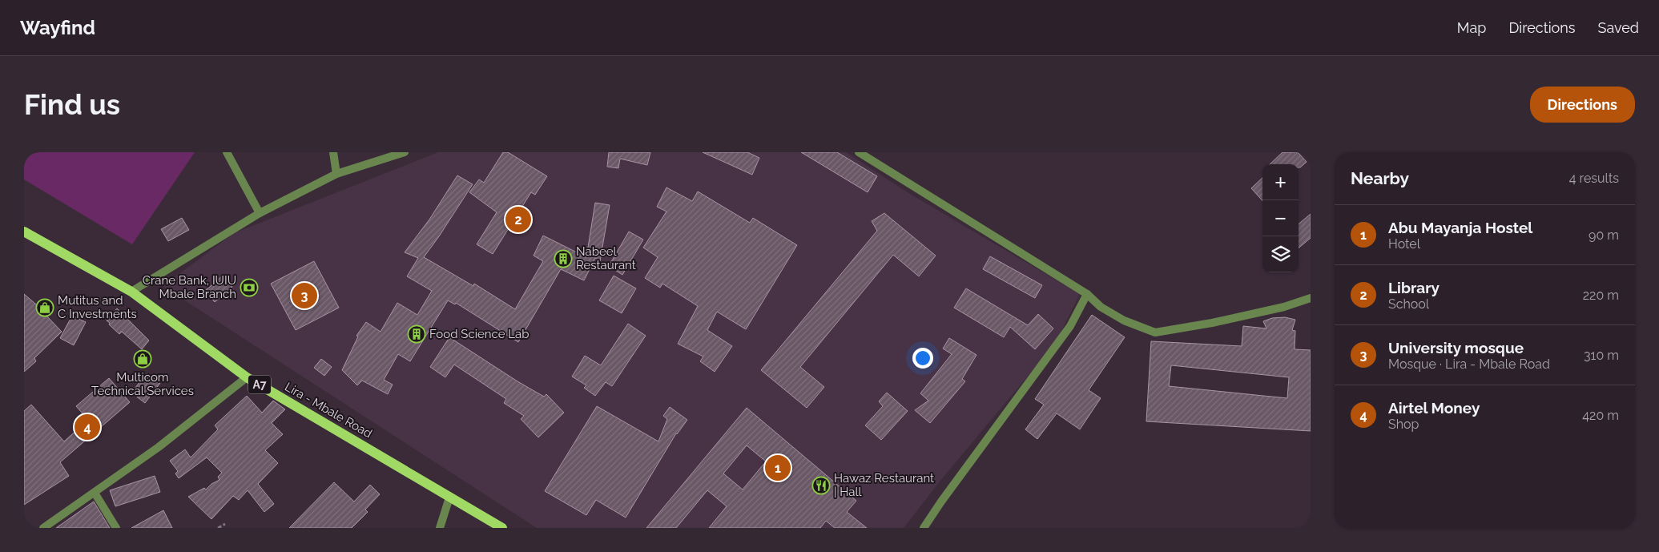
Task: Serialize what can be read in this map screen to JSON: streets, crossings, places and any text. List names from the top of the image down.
{
  "streets": {
    "main road": ["A7", "Lira - Mbale Road"]
  },
  "places": {
    "building": ["Nabeel Restaurant", "Food Science Lab"],
    "bank": ["Crane Bank, IUIU Mbale Branch"],
    "shop": ["Mutitus and C Investments", "Multicom Technical Services"],
    "restaurant": ["Hawaz Restaurant | Hall"]
  },
  "page": {
    "header": "Wayfind",
    "nav": ["Map", "Directions", "Saved"],
    "buttons": "Directions",
    "title": "Find us",
    "heading": ["Nearby", "4 results"],
    "map_buttons": ["+", "−"],
    "list": [
      {
        "mark": "1",
        "name": "Abu Mayanja Hostel",
        "note": "Hotel",
        "value": "90 m"
      },
      {
        "mark": "2",
        "name": "Library",
        "note": "School",
        "value": "220 m"
      },
      {
        "mark": "3",
        "name": "University mosque",
        "note": "Mosque · Lira - Mbale Road",
        "value": "310 m"
      },
      {
        "mark": "4",
        "name": "Airtel Money",
        "note": "Shop",
        "value": "420 m"
      }
    ],
    "pins": [
      "2",
      "3",
      "4",
      "1"
    ]
  }
}
